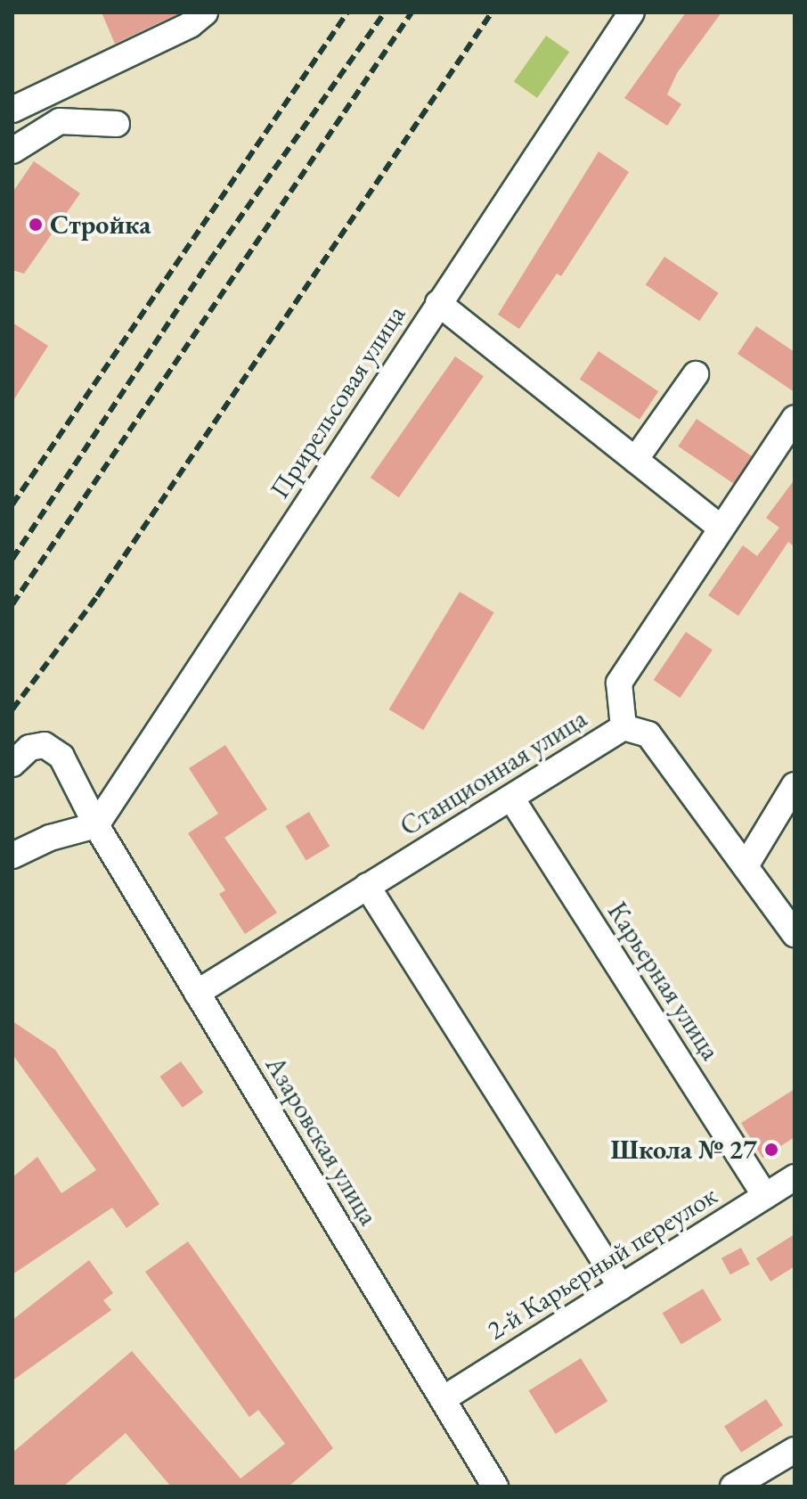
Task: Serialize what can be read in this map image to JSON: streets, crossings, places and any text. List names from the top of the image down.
{
  "streets": {
    "street": [
      "Прирельсовая улица",
      "Станционная улица",
      "Карьерная улица",
      "Азаровская улица",
      "2-й Карьерный переулок"
    ]
  },
  "crossings": [
    ["Прирельсовая улица", "Азаровская улица"],
    ["Станционная улица", "Карьерная улица"],
    ["Станционная улица", "Азаровская улица"],
    ["Карьерная улица", "2-й Карьерный переулок"],
    ["Азаровская улица", "2-й Карьерный переулок"]
  ],
  "places": ["Стройка", "Школа № 27"]
}
